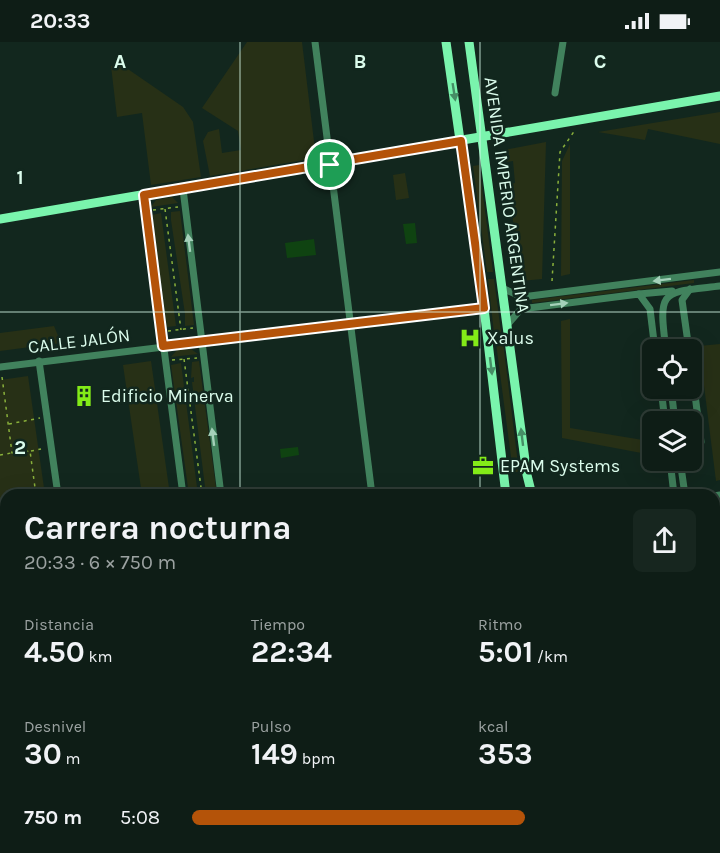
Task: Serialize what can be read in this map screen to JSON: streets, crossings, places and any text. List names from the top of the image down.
{
  "streets": {
    "street": ["AVENIDA IMPERIO ARGENTINA", "CALLE JALÓN"]
  },
  "crossings": [
    ["AVENIDA IMPERIO ARGENTINA", "CALLE JALÓN"]
  ],
  "places": {
    "hospital": ["Xalus"],
    "building": ["Edificio Minerva"],
    "office": ["EPAM Systems"]
  },
  "page": {
    "status": "20:33",
    "heading": ["Carrera nocturna", "20:33 · 6 × 750 m"],
    "stats": [
      ["Distancia", "4.50 km"],
      ["Tiempo", "22:34"],
      ["Ritmo", "5:01 /km"],
      ["Desnivel", "30 m"],
      ["Pulso", "149 bpm"],
      ["kcal", "353"]
    ],
    "list": [
      {
        "name": "750 m",
        "note": "5:08"
      }
    ]
  },
  "grid": {
    "columns": ["A", "B", "C"],
    "rows": ["1", "2"]
  }
}
